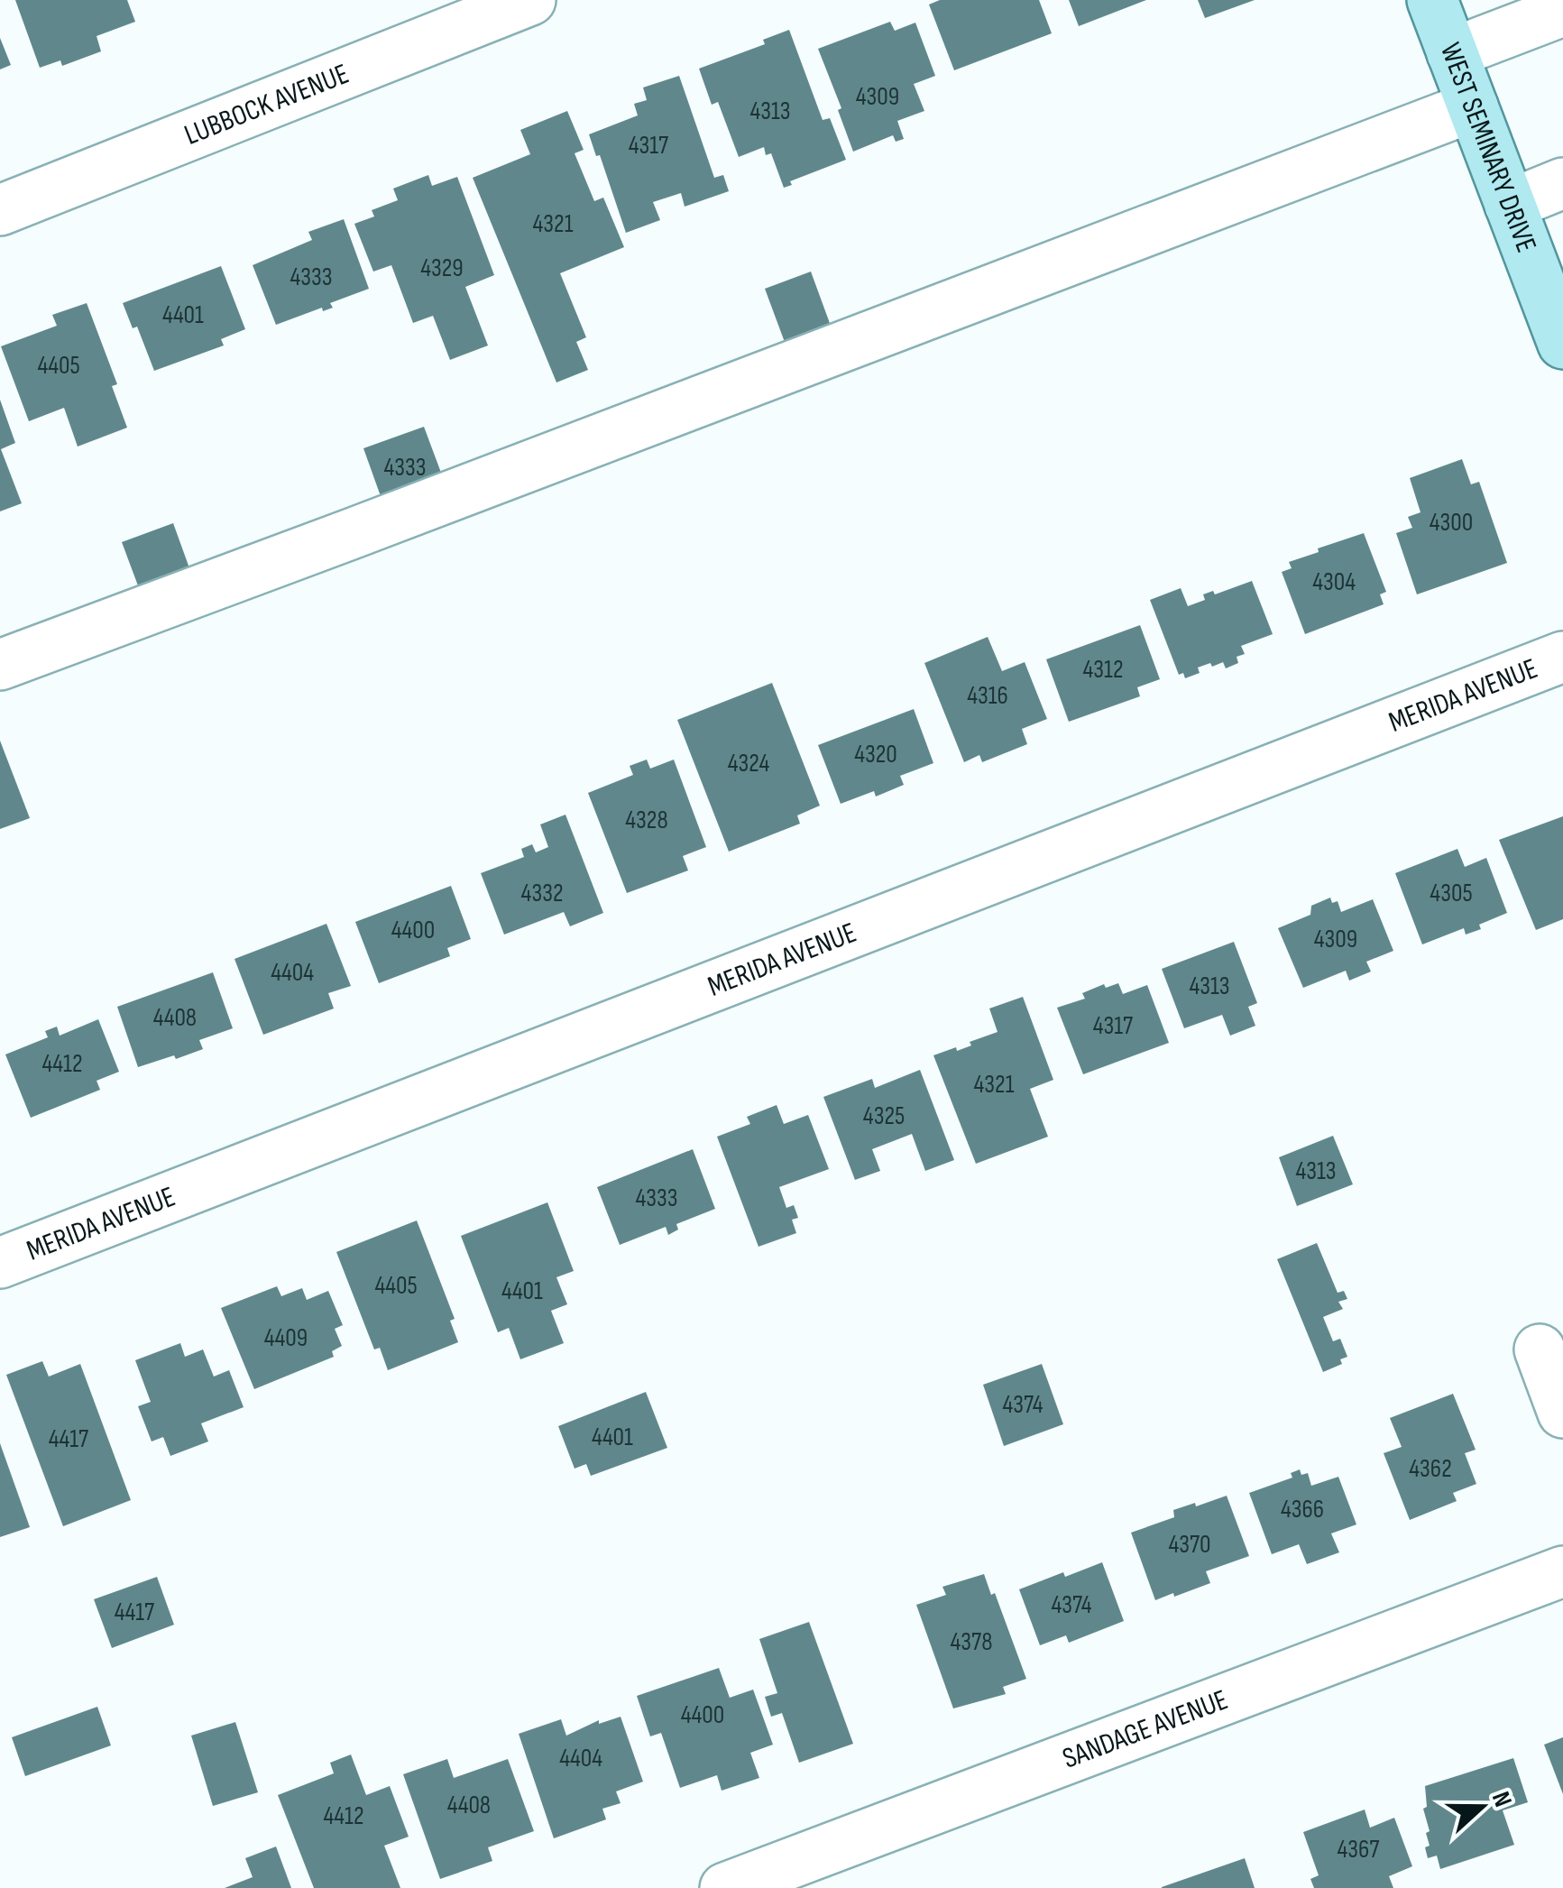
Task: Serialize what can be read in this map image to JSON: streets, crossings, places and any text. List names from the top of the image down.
{
  "streets": {
    "main road": ["WEST SEMINARY DRIVE"],
    "street": ["LUBBOCK AVENUE", "MERIDA AVENUE", "SANDAGE AVENUE"]
  },
  "house_numbers": [
    "4309",
    "4313",
    "4317",
    "4321",
    "4329",
    "4333",
    "4401",
    "4405",
    "4333",
    "4300",
    "4304",
    "4312",
    "4316",
    "4320",
    "4324",
    "4328",
    "4332",
    "4305",
    "4400",
    "4309",
    "4404",
    "4313",
    "4408",
    "4317",
    "4412",
    "4321",
    "4325",
    "4313",
    "4333",
    "4405",
    "4401",
    "4409",
    "4374",
    "4401",
    "4417",
    "4362",
    "4366",
    "4370",
    "4374",
    "4417",
    "4378",
    "4400",
    "4404",
    "4408",
    "4412",
    "4367"
  ],
  "north": "right"
}
